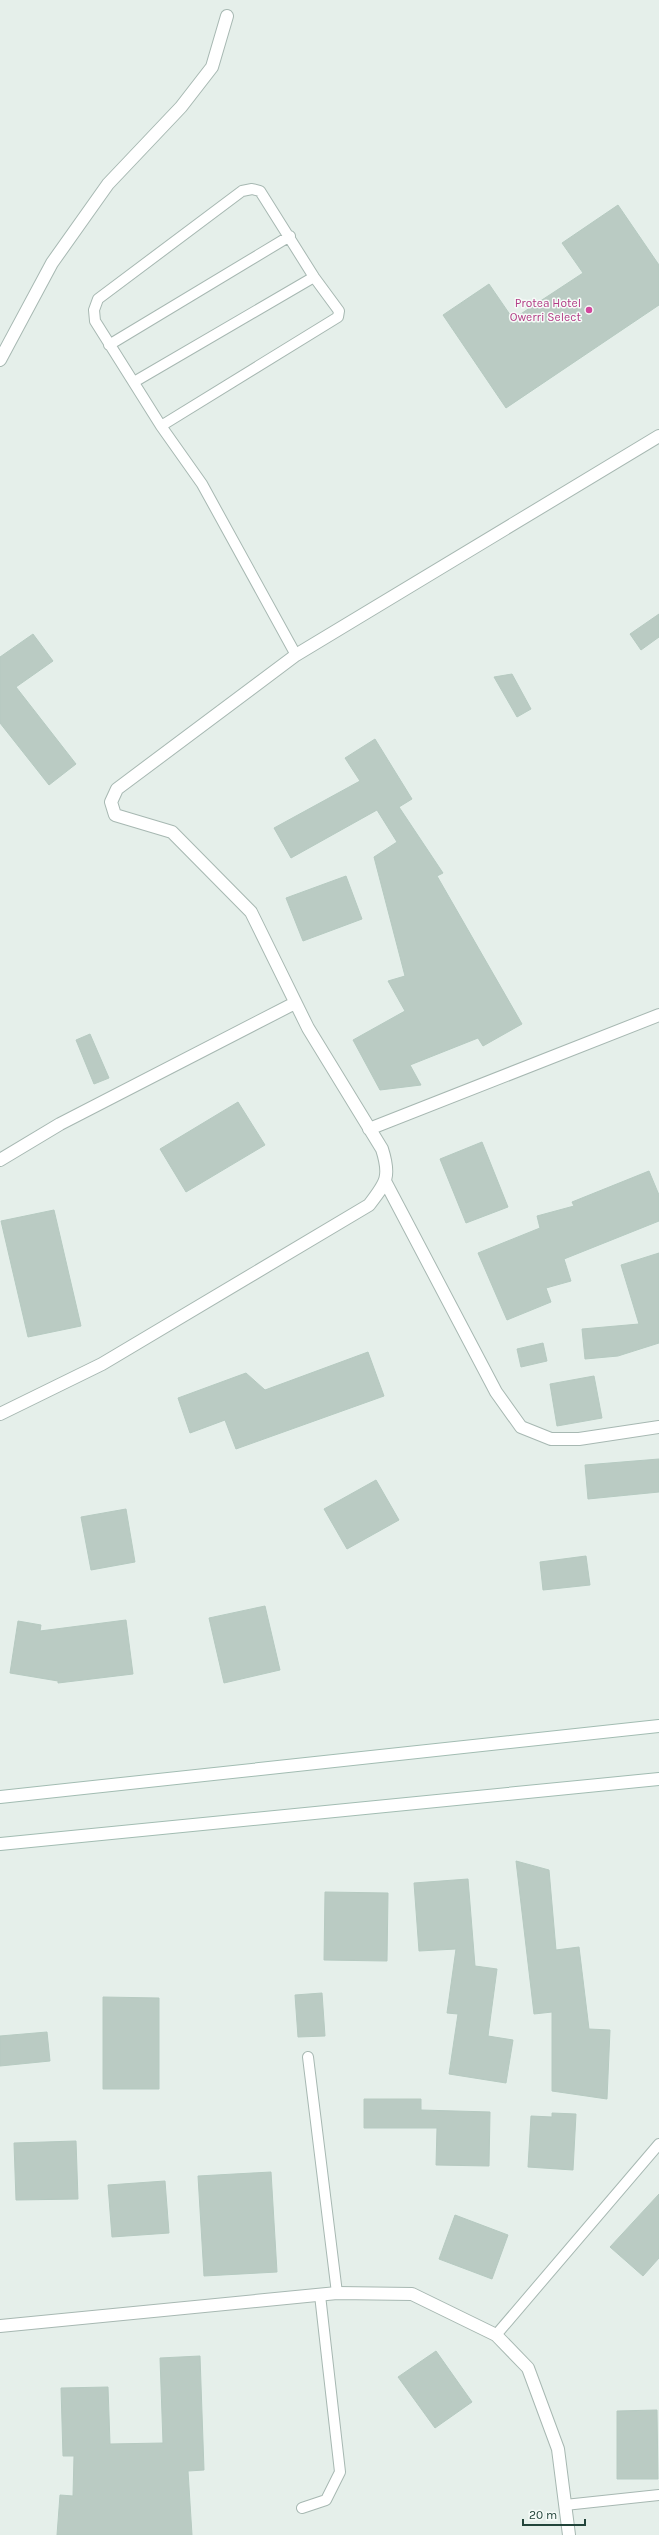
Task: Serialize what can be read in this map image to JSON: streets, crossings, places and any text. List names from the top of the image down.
{
  "places": ["Protea Hotel Owerri Select"],
  "scale_bar": "20 m"
}
